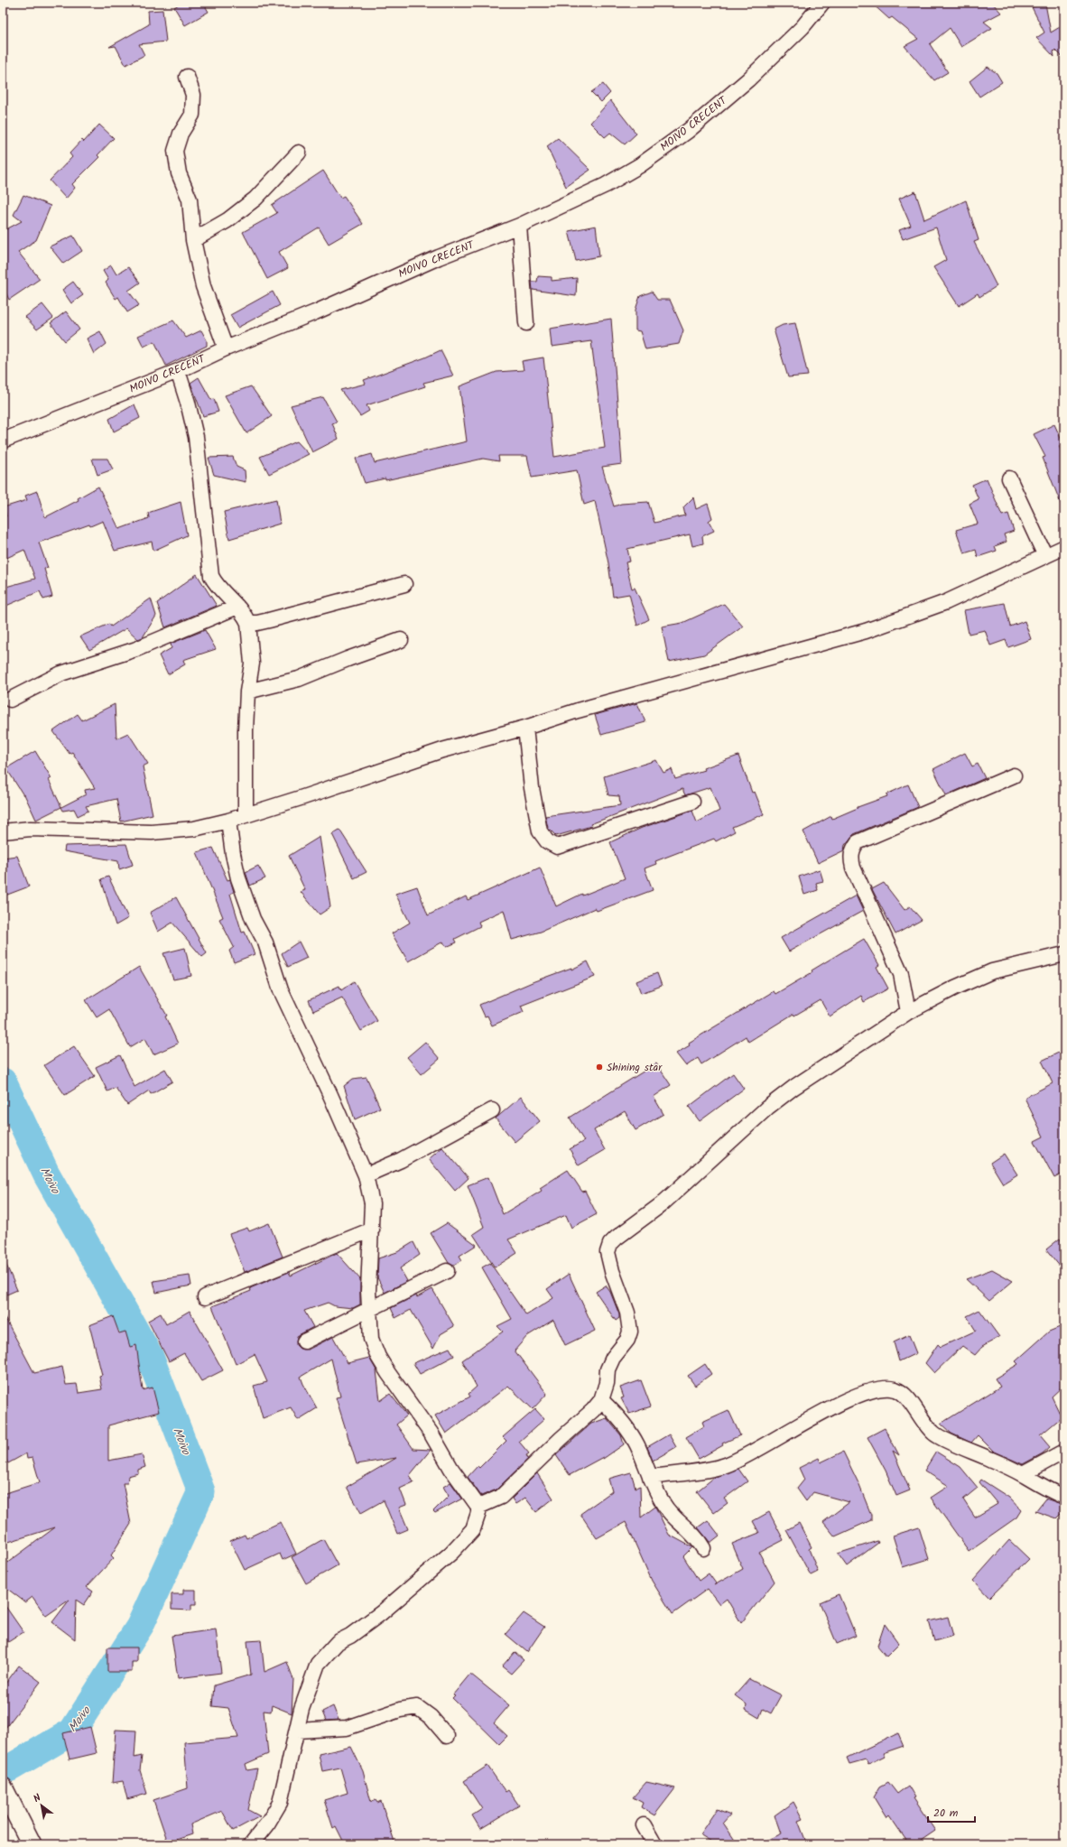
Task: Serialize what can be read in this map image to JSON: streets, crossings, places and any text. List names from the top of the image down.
{
  "streets": {
    "street": ["MOIVO CRECENT"]
  },
  "water": ["Moivo"],
  "places": ["Shining star"],
  "scale_bar": "20 m",
  "north": "top left"
}
